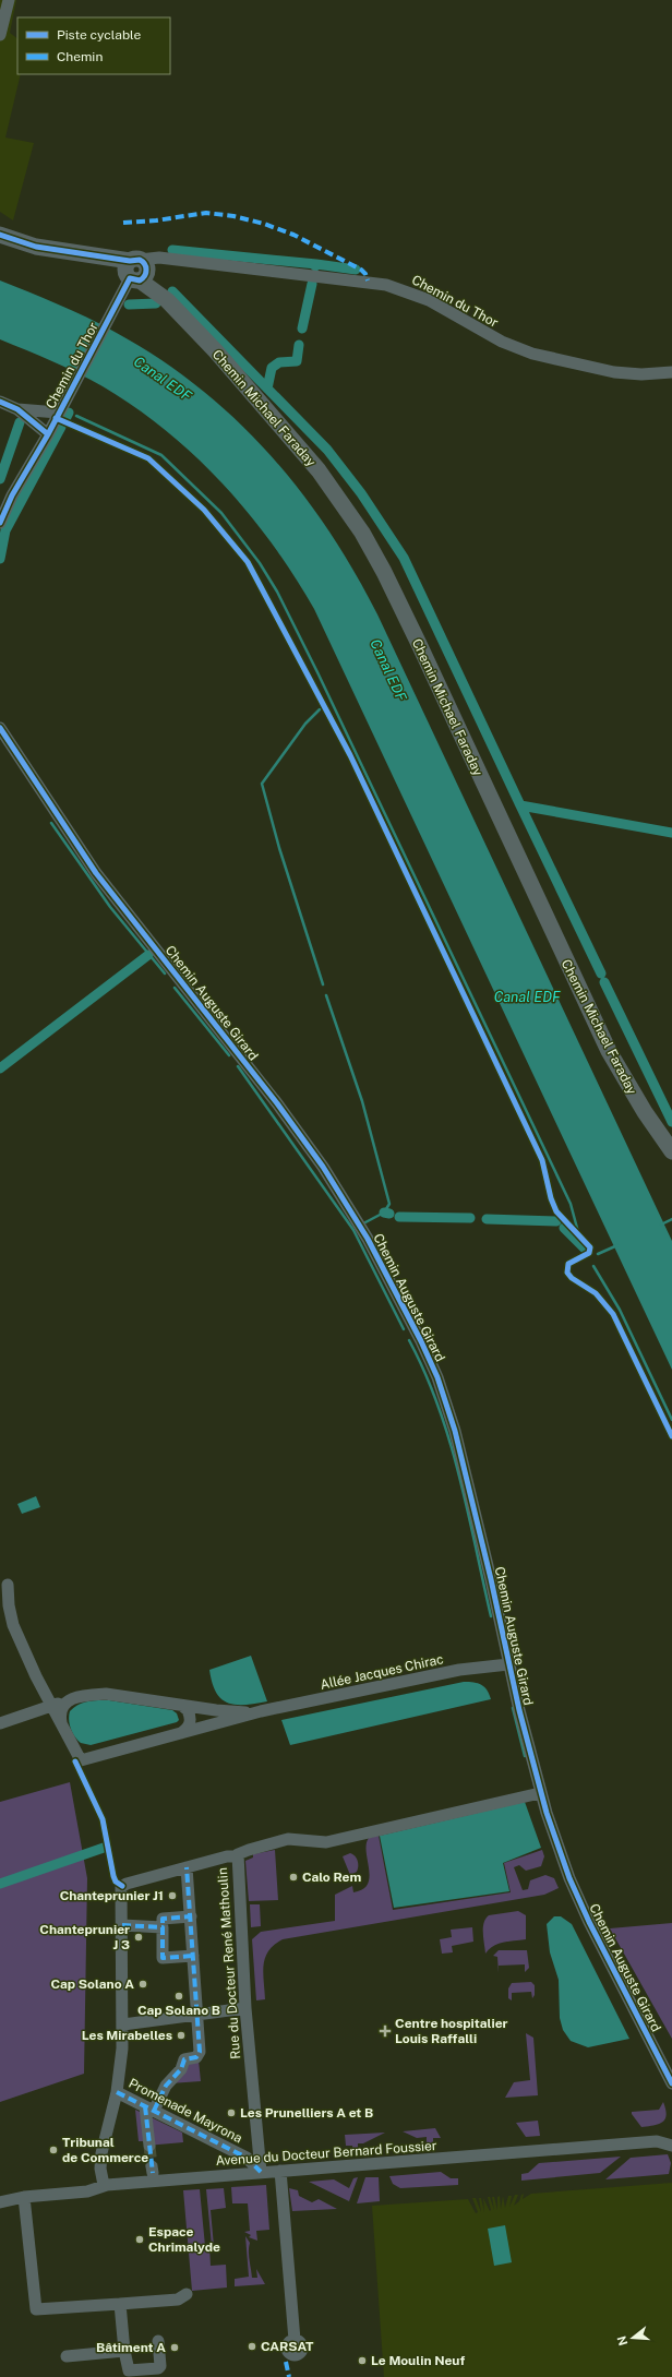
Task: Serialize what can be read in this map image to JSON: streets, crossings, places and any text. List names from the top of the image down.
{
  "streets": {
    "main road": ["Chemin Michael Faraday"],
    "street": [
      "Chemin du Thor",
      "Chemin Auguste Girard",
      "Allée Jacques Chirac",
      "Rue du Docteur René Mathoulin",
      "Promenade Mayrona",
      "Avenue du Docteur Bernard Foussier"
    ]
  },
  "crossings": [
    ["Chemin du Thor", "Chemin Michael Faraday"],
    ["Chemin Auguste Girard", "Allée Jacques Chirac"],
    ["Chemin Auguste Girard", "Rue du Docteur René Mathoulin"],
    ["Rue du Docteur René Mathoulin", "Promenade Mayrona"],
    ["Rue du Docteur René Mathoulin", "Avenue du Docteur Bernard Foussier"],
    ["Promenade Mayrona", "Avenue du Docteur Bernard Foussier"]
  ],
  "water": ["Canal EDF"],
  "places": {
    "other": [
      "Calo Rem",
      "Chanteprunier J1",
      "Chanteprunier J 3",
      "Cap Solano A",
      "Cap Solano B",
      "Les Mirabelles",
      "Les Prunelliers A et B",
      "Tribunal de Commerce",
      "Espace Chrimalyde",
      "CARSAT",
      "Bâtiment A",
      "Le Moulin Neuf"
    ],
    "health": ["Centre hospitalier Louis Raffalli"]
  },
  "legend": ["Piste cyclable", "Chemin"],
  "north": "left"
}
